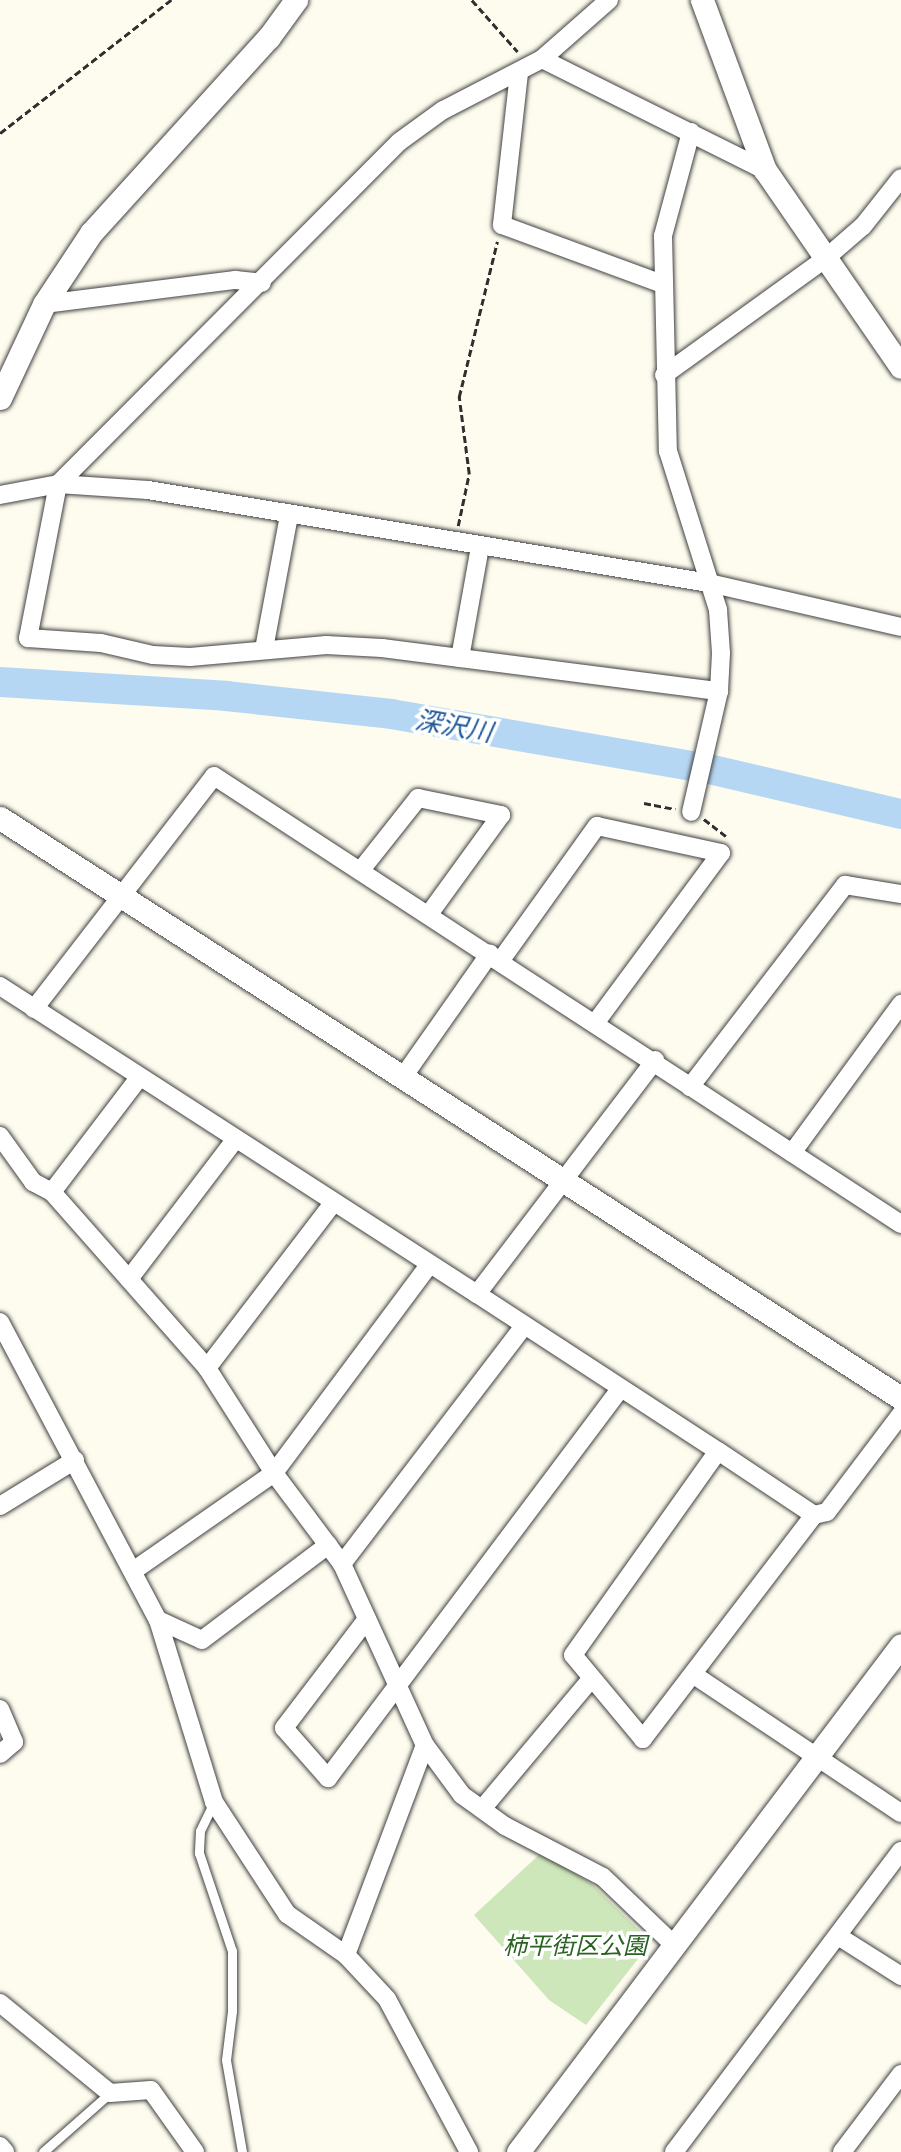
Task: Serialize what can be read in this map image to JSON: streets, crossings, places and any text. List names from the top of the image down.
{
  "water": ["深沢川"],
  "parks": ["柿平街区公園"]
}
